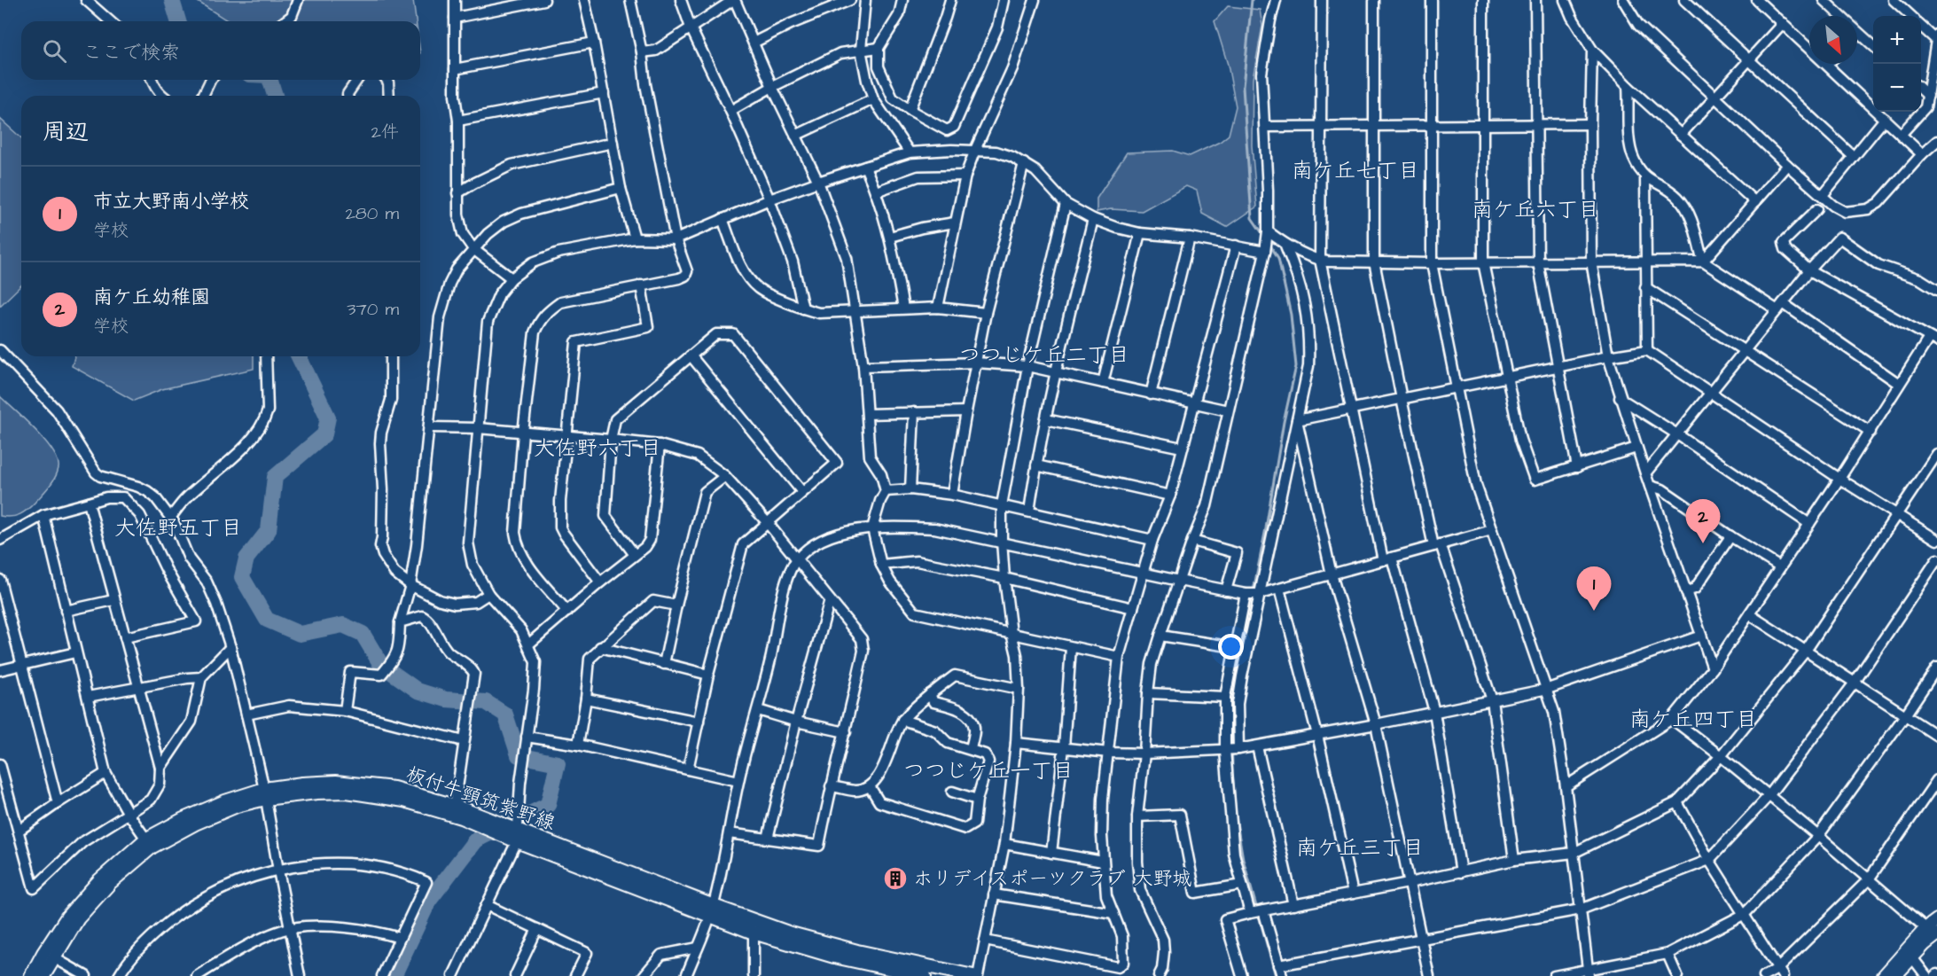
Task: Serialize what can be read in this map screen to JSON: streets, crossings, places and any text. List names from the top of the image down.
{
  "streets": {
    "main road": ["板付牛頸筑紫野線"]
  },
  "districts": [
    "南ケ丘七丁目",
    "南ケ丘六丁目",
    "つつじケ丘二丁目",
    "大佐野六丁目",
    "大佐野五丁目",
    "南ケ丘四丁目",
    "つつじケ丘一丁目",
    "南ケ丘三丁目"
  ],
  "places": {
    "building": ["ホリデイスポーツクラブ 大野城"]
  },
  "north": "bottom right",
  "page": {
    "map_buttons": ["+", "−"],
    "search": "ここで検索",
    "heading": ["周辺", "2件"],
    "list": [
      {
        "mark": "1",
        "name": "市立大野南小学校",
        "note": "学校",
        "value": "280 m"
      },
      {
        "mark": "2",
        "name": "南ケ丘幼稚園",
        "note": "学校",
        "value": "370 m"
      }
    ],
    "pins": ["2", "1"]
  }
}
